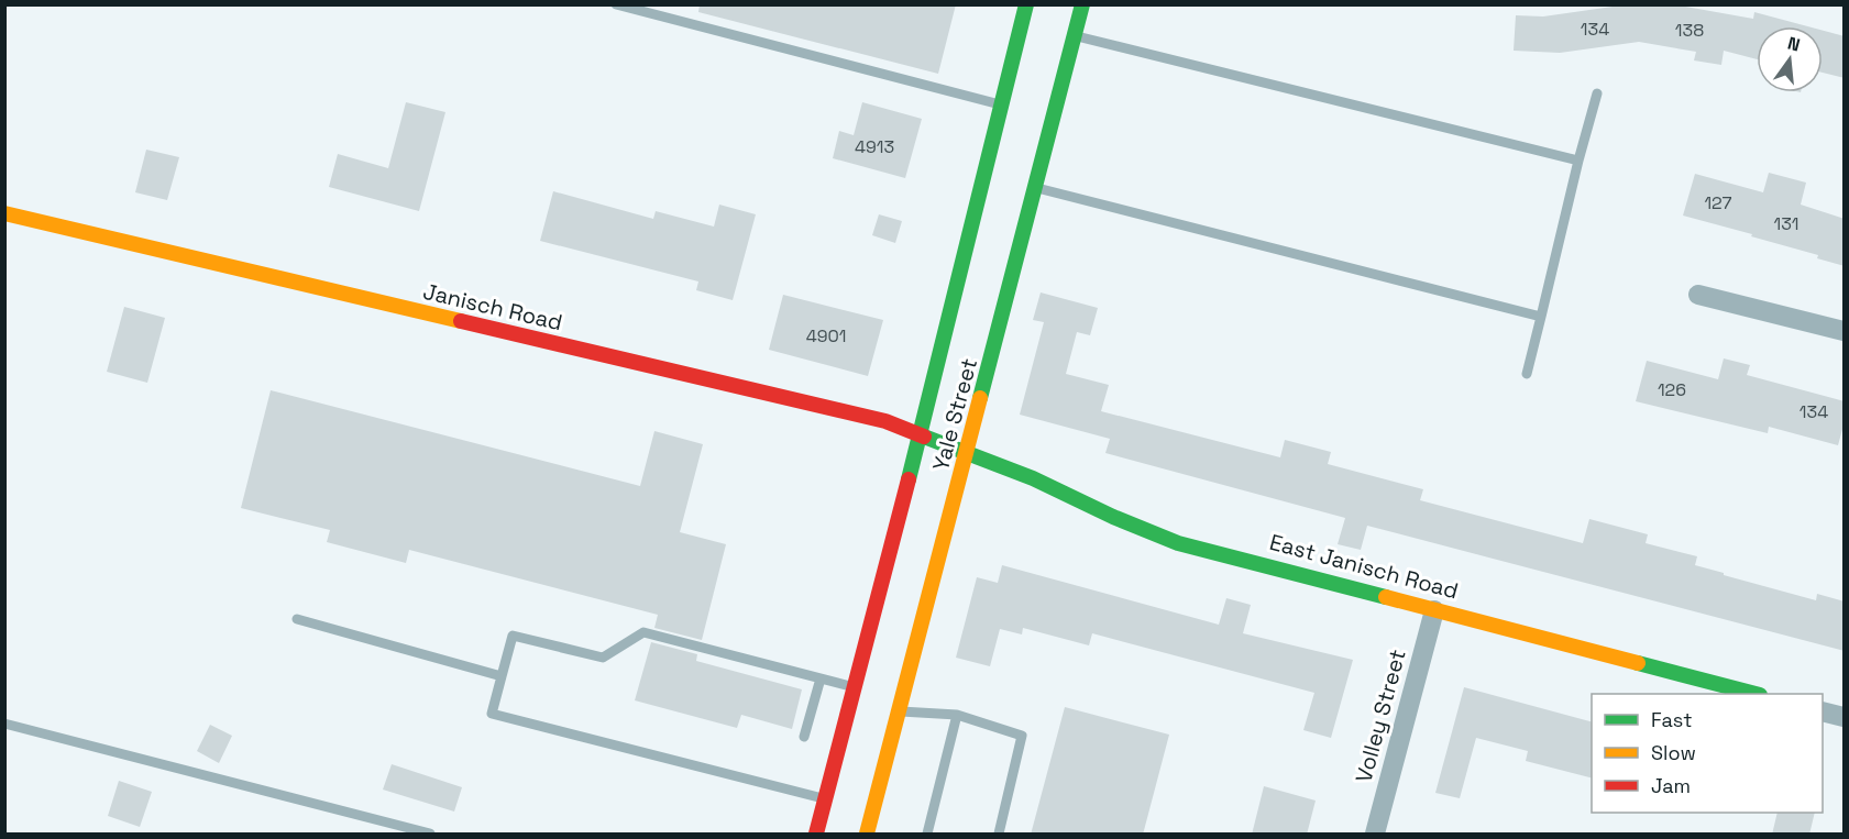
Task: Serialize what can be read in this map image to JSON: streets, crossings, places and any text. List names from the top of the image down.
{
  "streets": {
    "street": [
      "Janisch Road",
      "Yale Street",
      "East Janisch Road",
      "Volley Street"
    ]
  },
  "crossings": [
    ["Janisch Road", "Yale Street"],
    ["Janisch Road", "East Janisch Road"],
    ["Yale Street", "East Janisch Road"],
    ["East Janisch Road", "Volley Street"]
  ],
  "house_numbers": [
    "134",
    "138",
    "4913",
    "127",
    "131",
    "4901",
    "126",
    "134"
  ],
  "legend": ["Fast", "Slow", "Jam"],
  "north": "top"
}
